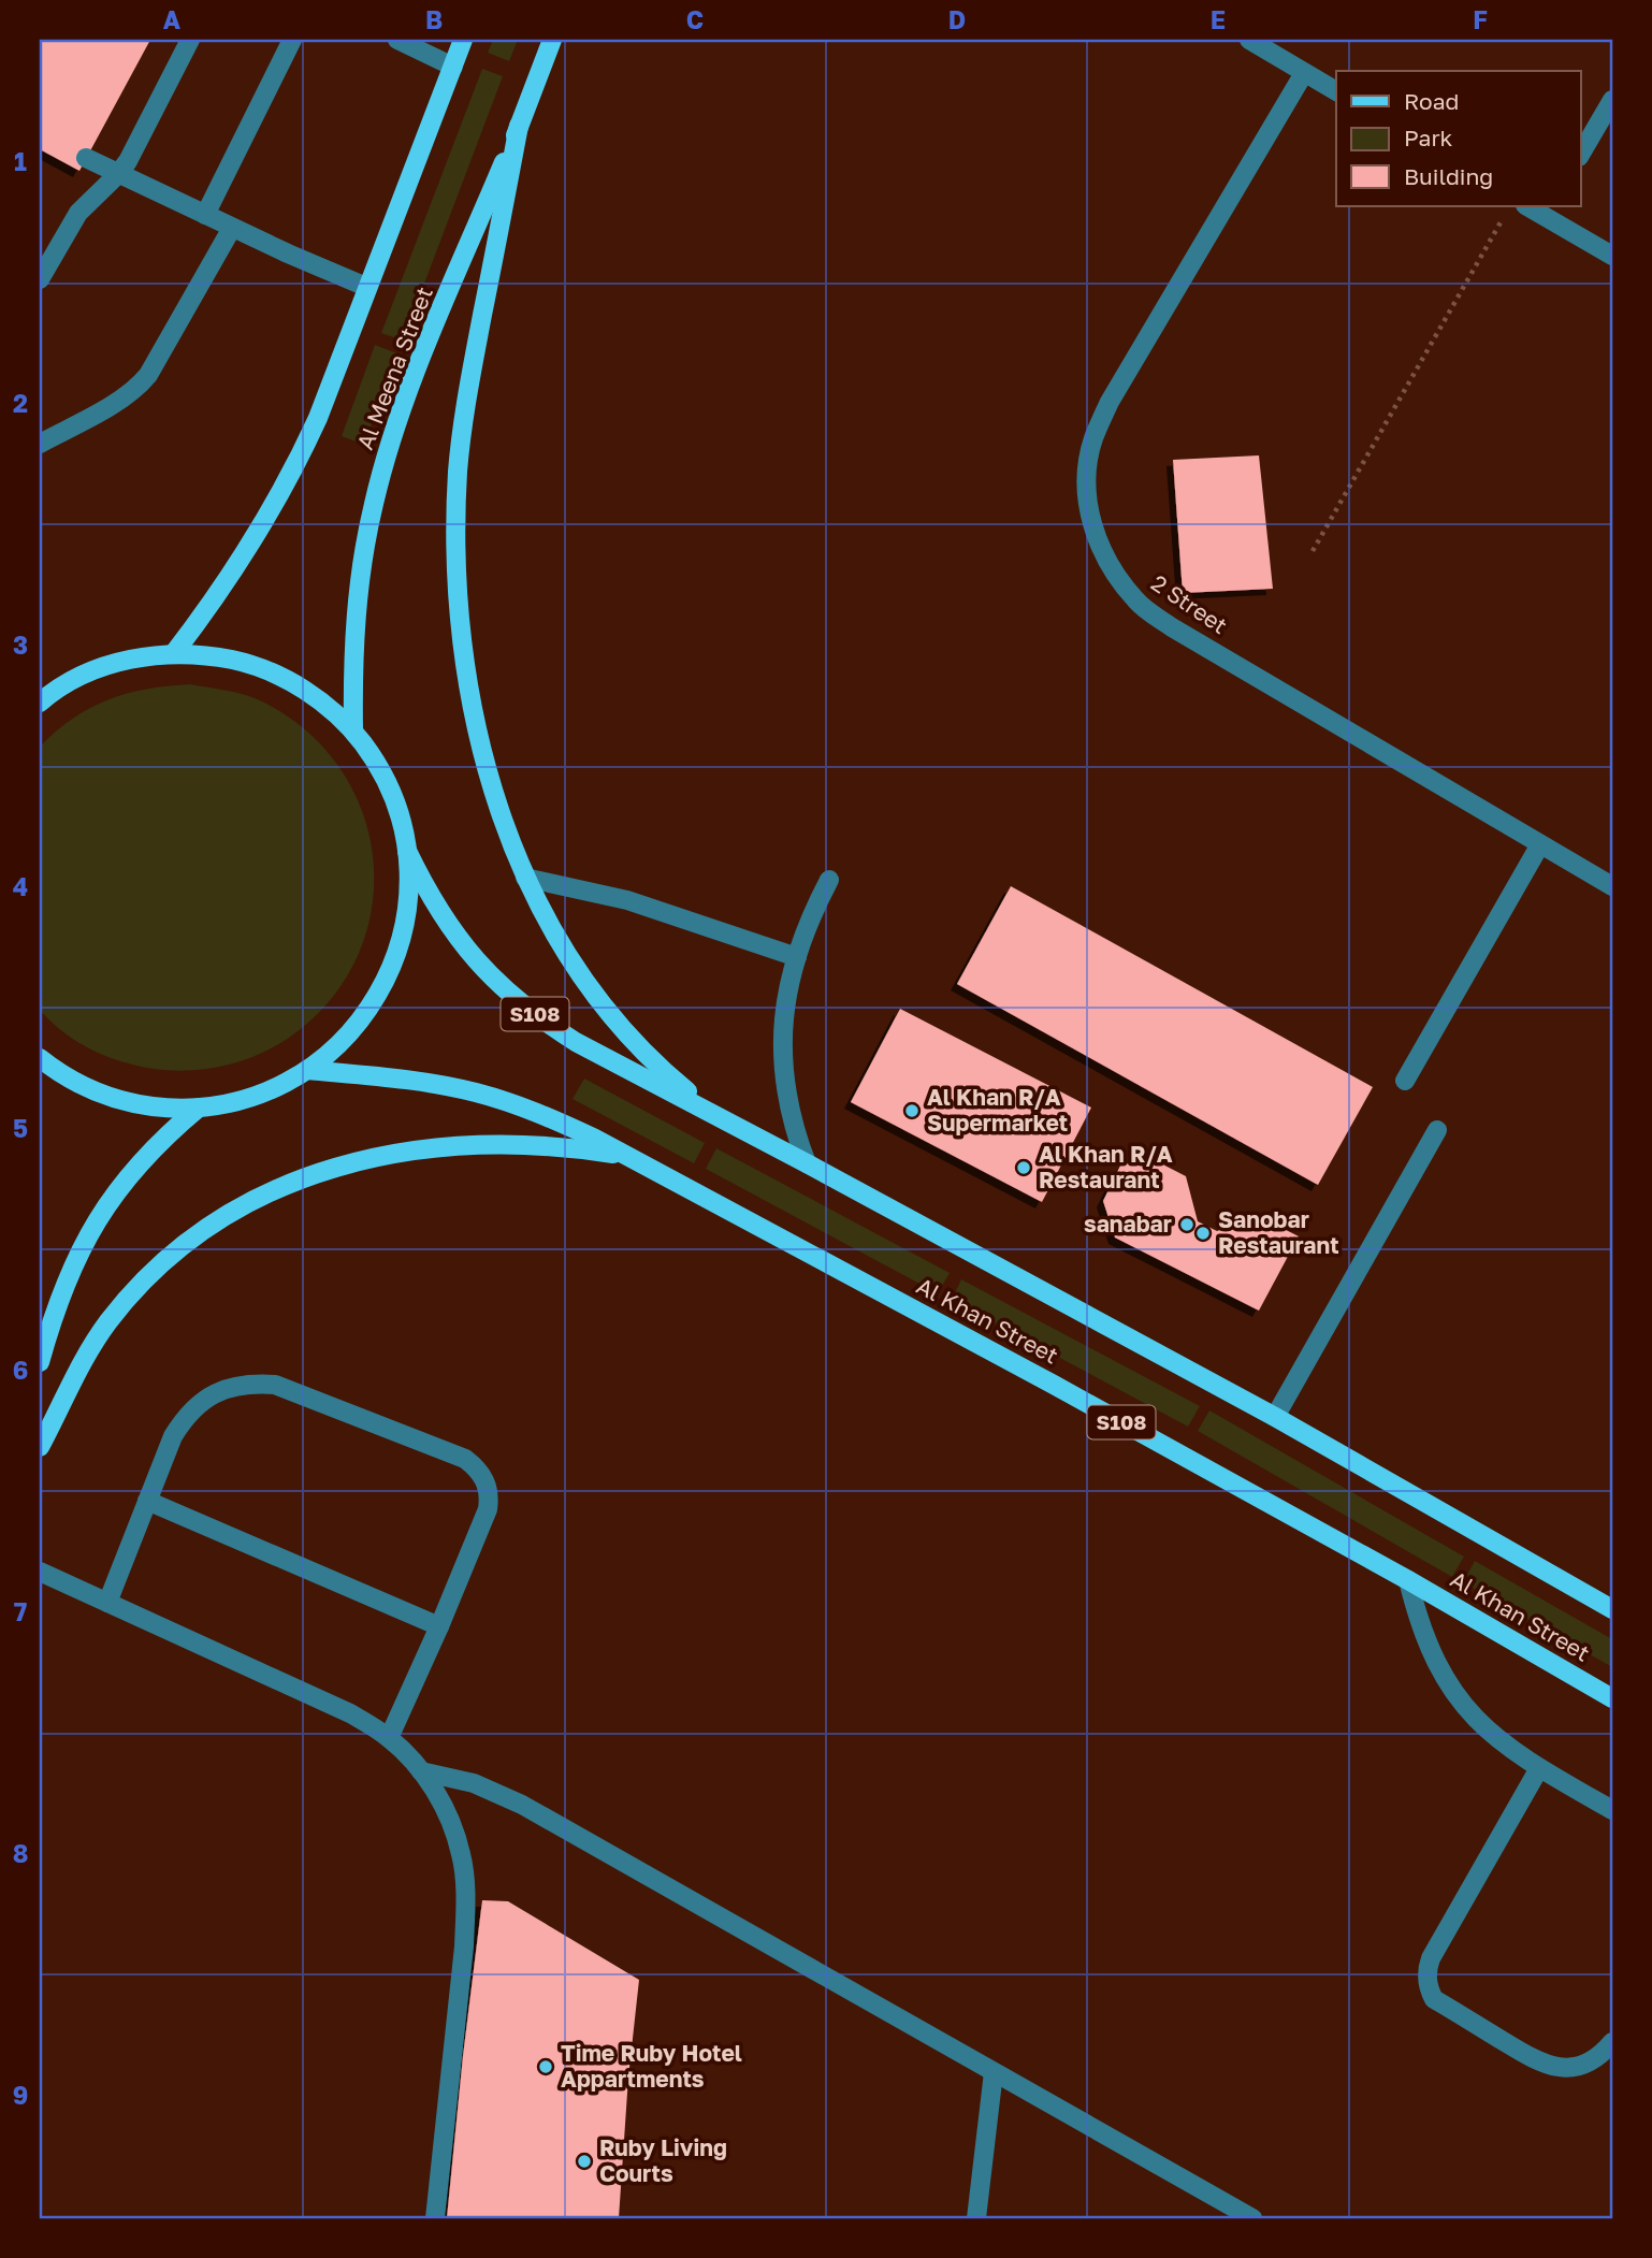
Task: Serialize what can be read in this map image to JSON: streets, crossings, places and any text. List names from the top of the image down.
{
  "streets": {
    "main road": ["Al Meena Street", "S108", "Al Khan Street"],
    "street": ["2 Street"]
  },
  "places": [
    "Al Khan R/A Supermarket",
    "Al Khan R/A Restaurant",
    "sanabar",
    "Sanobar Restaurant",
    "Time Ruby Hotel Appartments",
    "Ruby Living Courts"
  ],
  "legend": ["Road", "Park", "Building"],
  "grid": {
    "columns": [
      "A",
      "B",
      "C",
      "D",
      "E",
      "F"
    ],
    "rows": [
      "1",
      "2",
      "3",
      "4",
      "5",
      "6",
      "7",
      "8",
      "9"
    ]
  }
}
